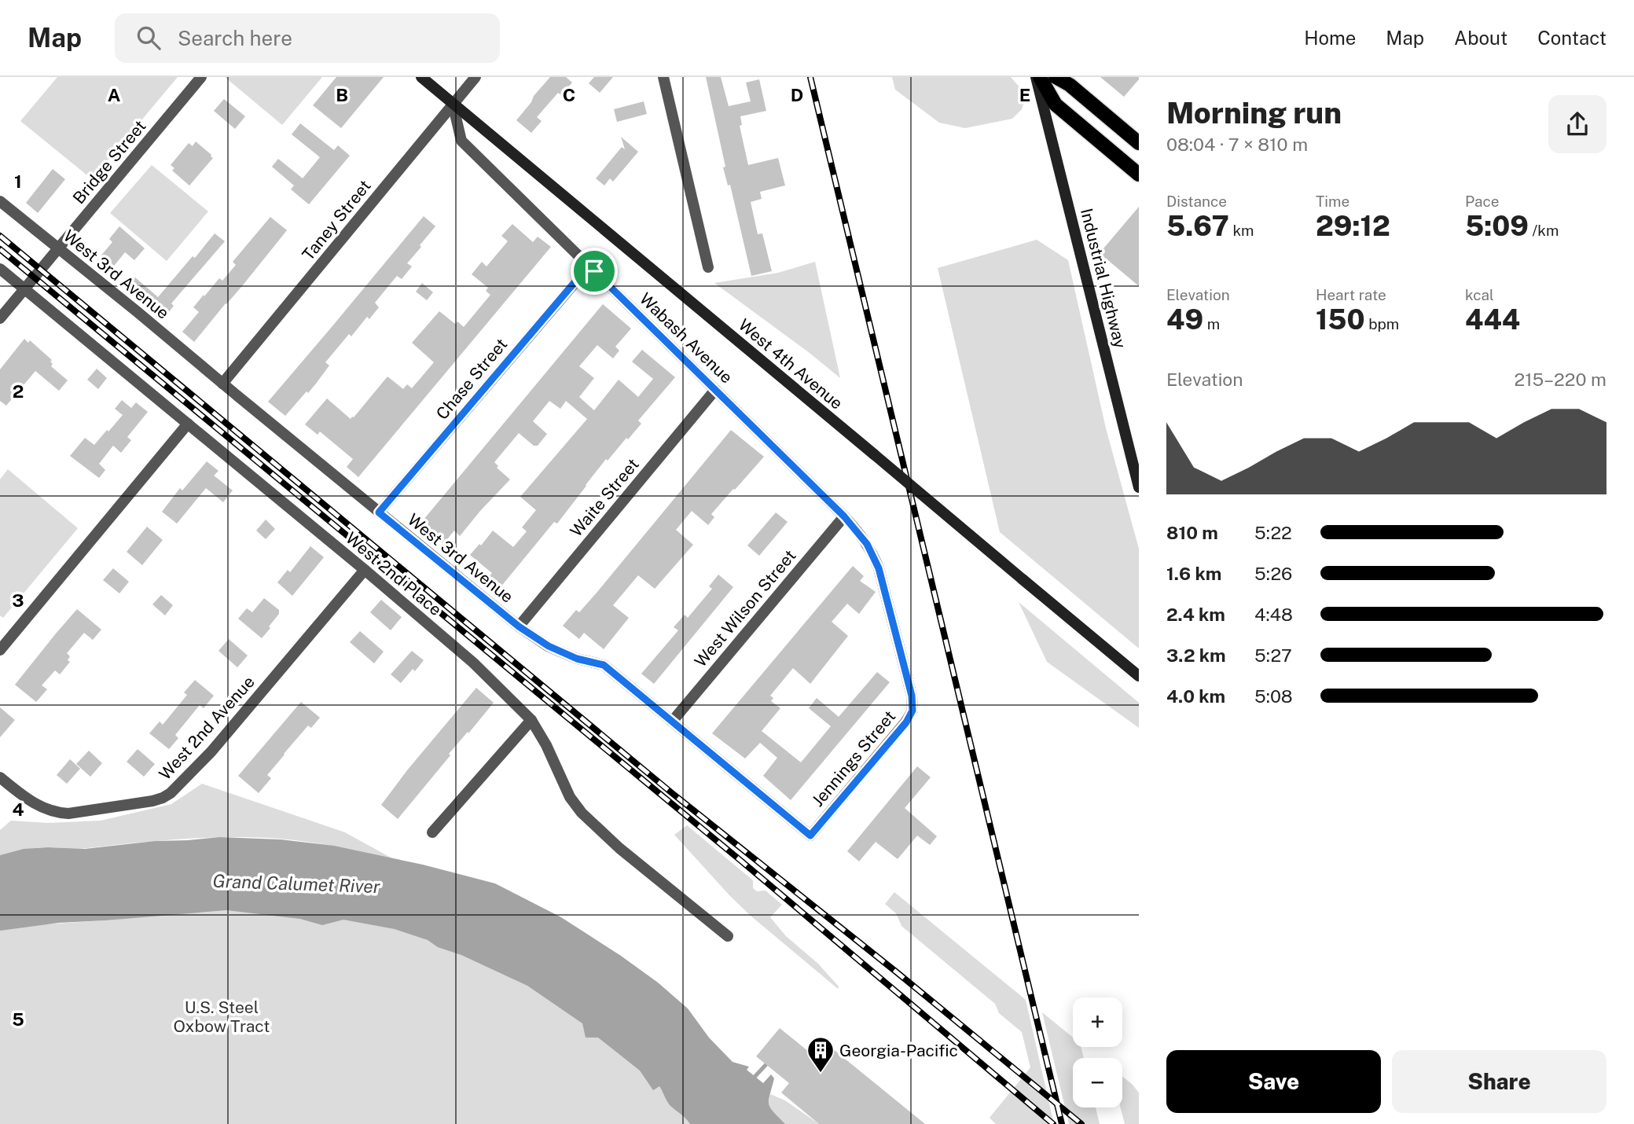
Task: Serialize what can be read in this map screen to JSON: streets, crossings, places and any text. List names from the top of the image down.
{
  "streets": {
    "main road": ["Industrial Highway", "West 4th Avenue"],
    "street": [
      "Bridge Street",
      "Taney Street",
      "West 3rd Avenue",
      "Wabash Avenue",
      "Chase Street",
      "Waite Street",
      "West 2nd Place",
      "West Wilson Street",
      "West 2nd Avenue",
      "Jennings Street"
    ]
  },
  "crossings": [
    ["Bridge Street", "West 3rd Avenue"],
    ["Bridge Street", "West 2nd Place"],
    ["Taney Street", "West 3rd Avenue"],
    ["Taney Street", "Wabash Avenue"],
    ["Taney Street", "West 4th Avenue"],
    ["West 3rd Avenue", "Chase Street"],
    ["West 3rd Avenue", "Waite Street"],
    ["West 3rd Avenue", "West Wilson Street"],
    ["West 3rd Avenue", "Jennings Street"],
    ["Wabash Avenue", "West 4th Avenue"],
    ["Wabash Avenue", "Chase Street"],
    ["Wabash Avenue", "Waite Street"],
    ["Wabash Avenue", "West Wilson Street"],
    ["Wabash Avenue", "Jennings Street"],
    ["West 2nd Place", "West 2nd Avenue"],
    ["West Wilson Street", "Jennings Street"]
  ],
  "water": ["Grand Calumet River"],
  "parks": ["U.S. Steel Oxbow Tract"],
  "places": {
    "building": ["Georgia-Pacific"]
  },
  "page": {
    "header": "Map",
    "search": "Search here",
    "nav": [
      "Home",
      "Map",
      "About",
      "Contact"
    ],
    "heading": ["Morning run", "08:04 · 7 × 810 m"],
    "stats": [
      ["Distance", "5.67 km"],
      ["Time", "29:12"],
      ["Pace", "5:09 /km"],
      ["Elevation", "49 m"],
      ["Heart rate", "150 bpm"],
      ["kcal", "444"]
    ],
    "chart": ["Elevation", "215–220 m"],
    "list": [
      {
        "name": "810 m",
        "note": "5:22"
      },
      {
        "name": "1.6 km",
        "note": "5:26"
      },
      {
        "name": "2.4 km",
        "note": "4:48"
      },
      {
        "name": "3.2 km",
        "note": "5:27"
      },
      {
        "name": "4.0 km",
        "note": "5:08"
      }
    ],
    "map_buttons": ["+", "−"],
    "buttons": ["Save", "Share"]
  },
  "grid": {
    "columns": [
      "A",
      "B",
      "C",
      "D",
      "E"
    ],
    "rows": [
      "1",
      "2",
      "3",
      "4",
      "5"
    ]
  }
}
